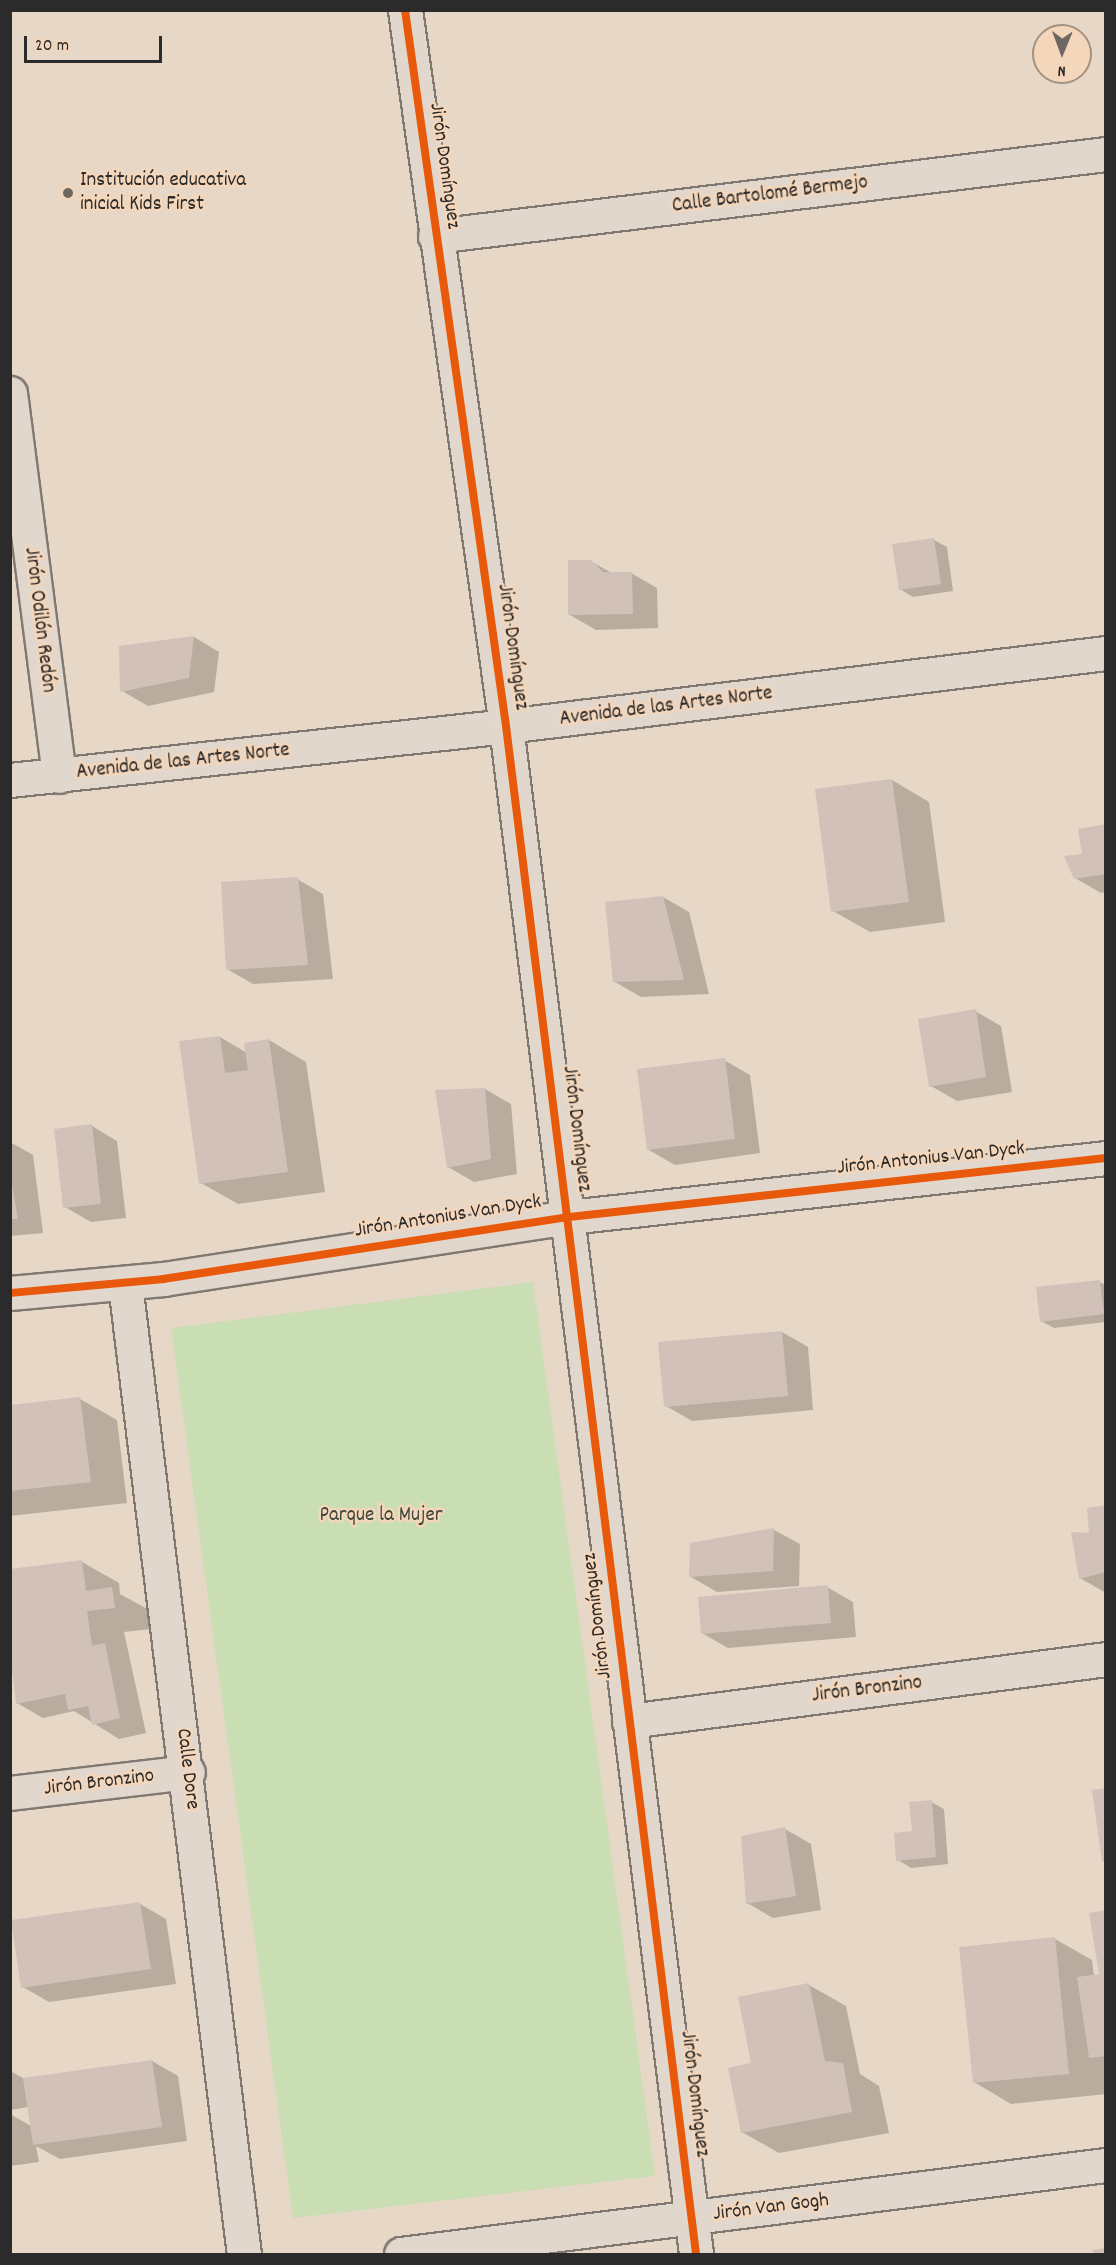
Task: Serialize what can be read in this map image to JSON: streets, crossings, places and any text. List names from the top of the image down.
{
  "streets": {
    "street": [
      "Jirón Domínguez",
      "Calle Bartolomé Bermejo",
      "Jirón Odilón Redón",
      "Avenida de las Artes Norte",
      "Jirón Antonius Van Dyck",
      "Jirón Bronzino",
      "Calle Dore",
      "Jirón Van Gogh"
    ]
  },
  "crossings": [
    ["Jirón Domínguez", "Calle Bartolomé Bermejo"],
    ["Jirón Domínguez", "Avenida de las Artes Norte"],
    ["Jirón Domínguez", "Jirón Antonius Van Dyck"],
    ["Jirón Domínguez", "Jirón Bronzino"],
    ["Jirón Domínguez", "Jirón Van Gogh"],
    ["Jirón Odilón Redón", "Avenida de las Artes Norte"],
    ["Jirón Antonius Van Dyck", "Calle Dore"],
    ["Jirón Bronzino", "Calle Dore"]
  ],
  "parks": ["Parque la Mujer"],
  "places": ["Institución educativa inicial Kids First"],
  "scale_bar": "20 m",
  "north": "bottom"
}
